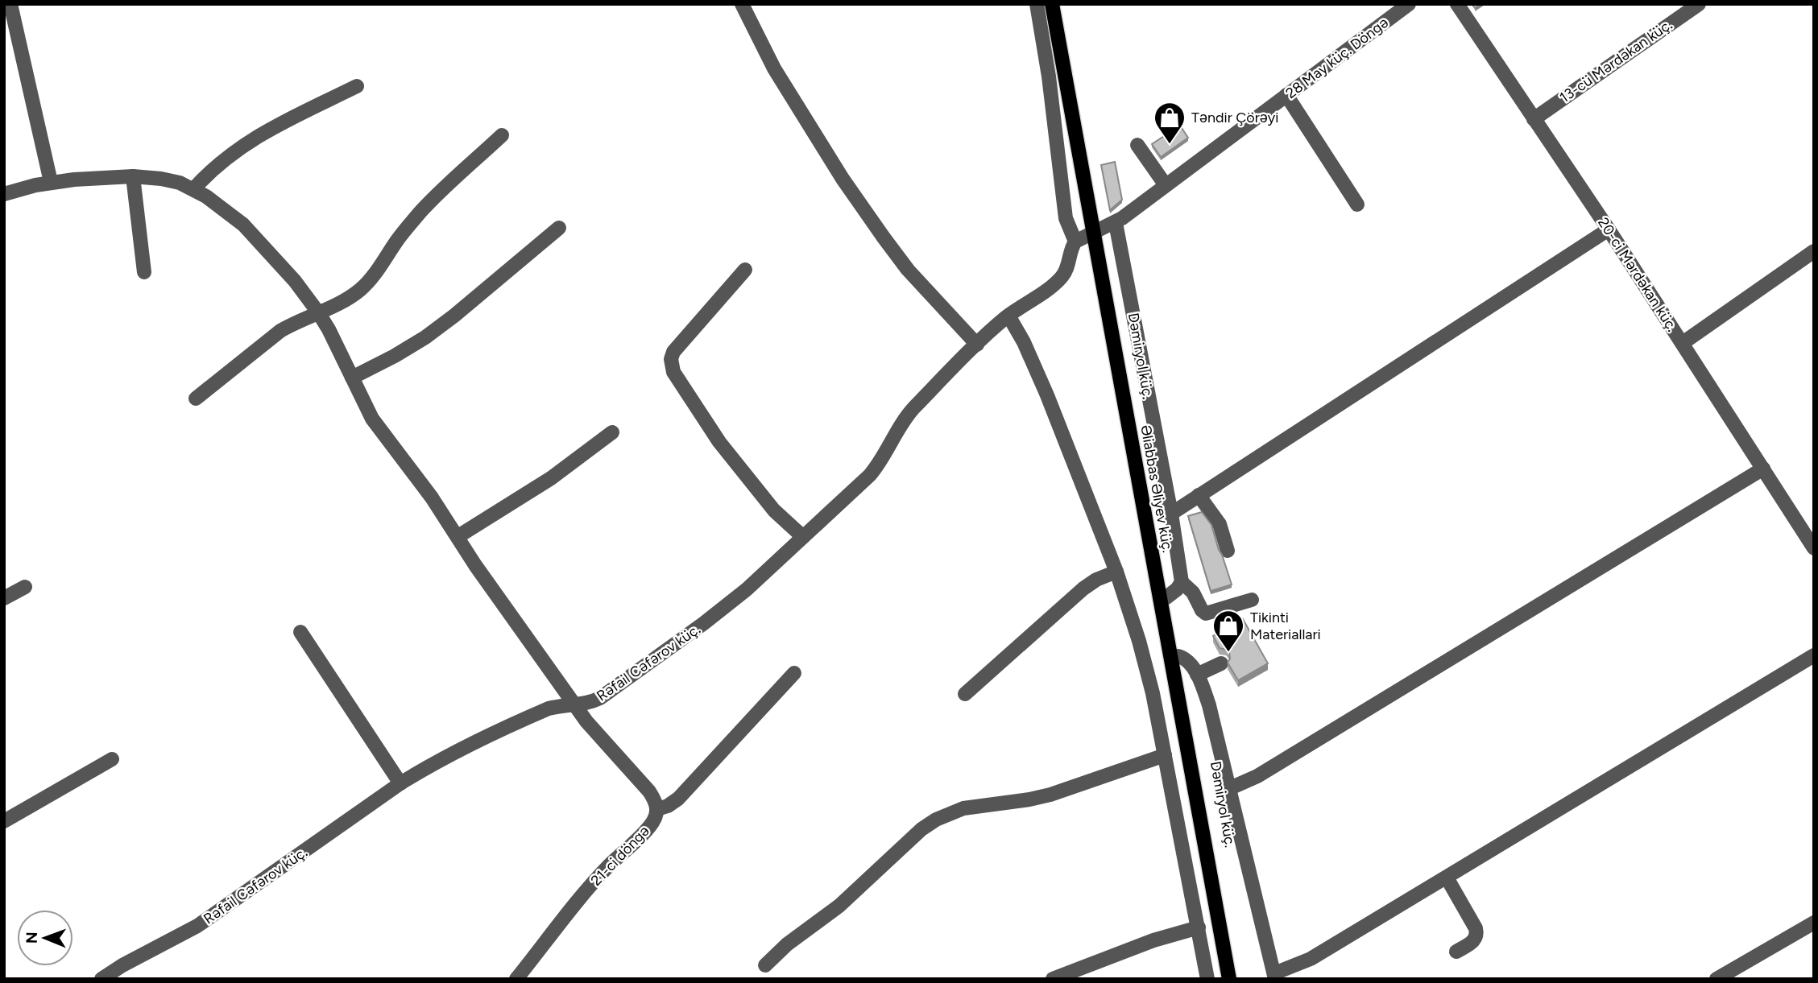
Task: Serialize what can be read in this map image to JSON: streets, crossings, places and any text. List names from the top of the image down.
{
  "streets": {
    "main road": ["Dəmiryol küç.", "Əliabbas Əliyev küç."],
    "street": [
      "28 May küç. Döngə",
      "13-cü Mərdəkan küç.",
      "20-ci Mərdəkan küç.",
      "Rəfail Cəfərov küç.",
      "21-ci döngə"
    ]
  },
  "crossings": [
    ["28 May küç. Döngə", "Dəmiryol küç."],
    ["28 May küç. Döngə", "Əliabbas Əliyev küç."],
    ["13-cü Mərdəkan küç.", "20-ci Mərdəkan küç."],
    ["Dəmiryol küç.", "Əliabbas Əliyev küç."],
    ["Rəfail Cəfərov küç.", "21-ci döngə"]
  ],
  "places": {
    "shop": ["Təndir Çörəyi", "Tikinti Materiallari"]
  },
  "north": "left"
}
